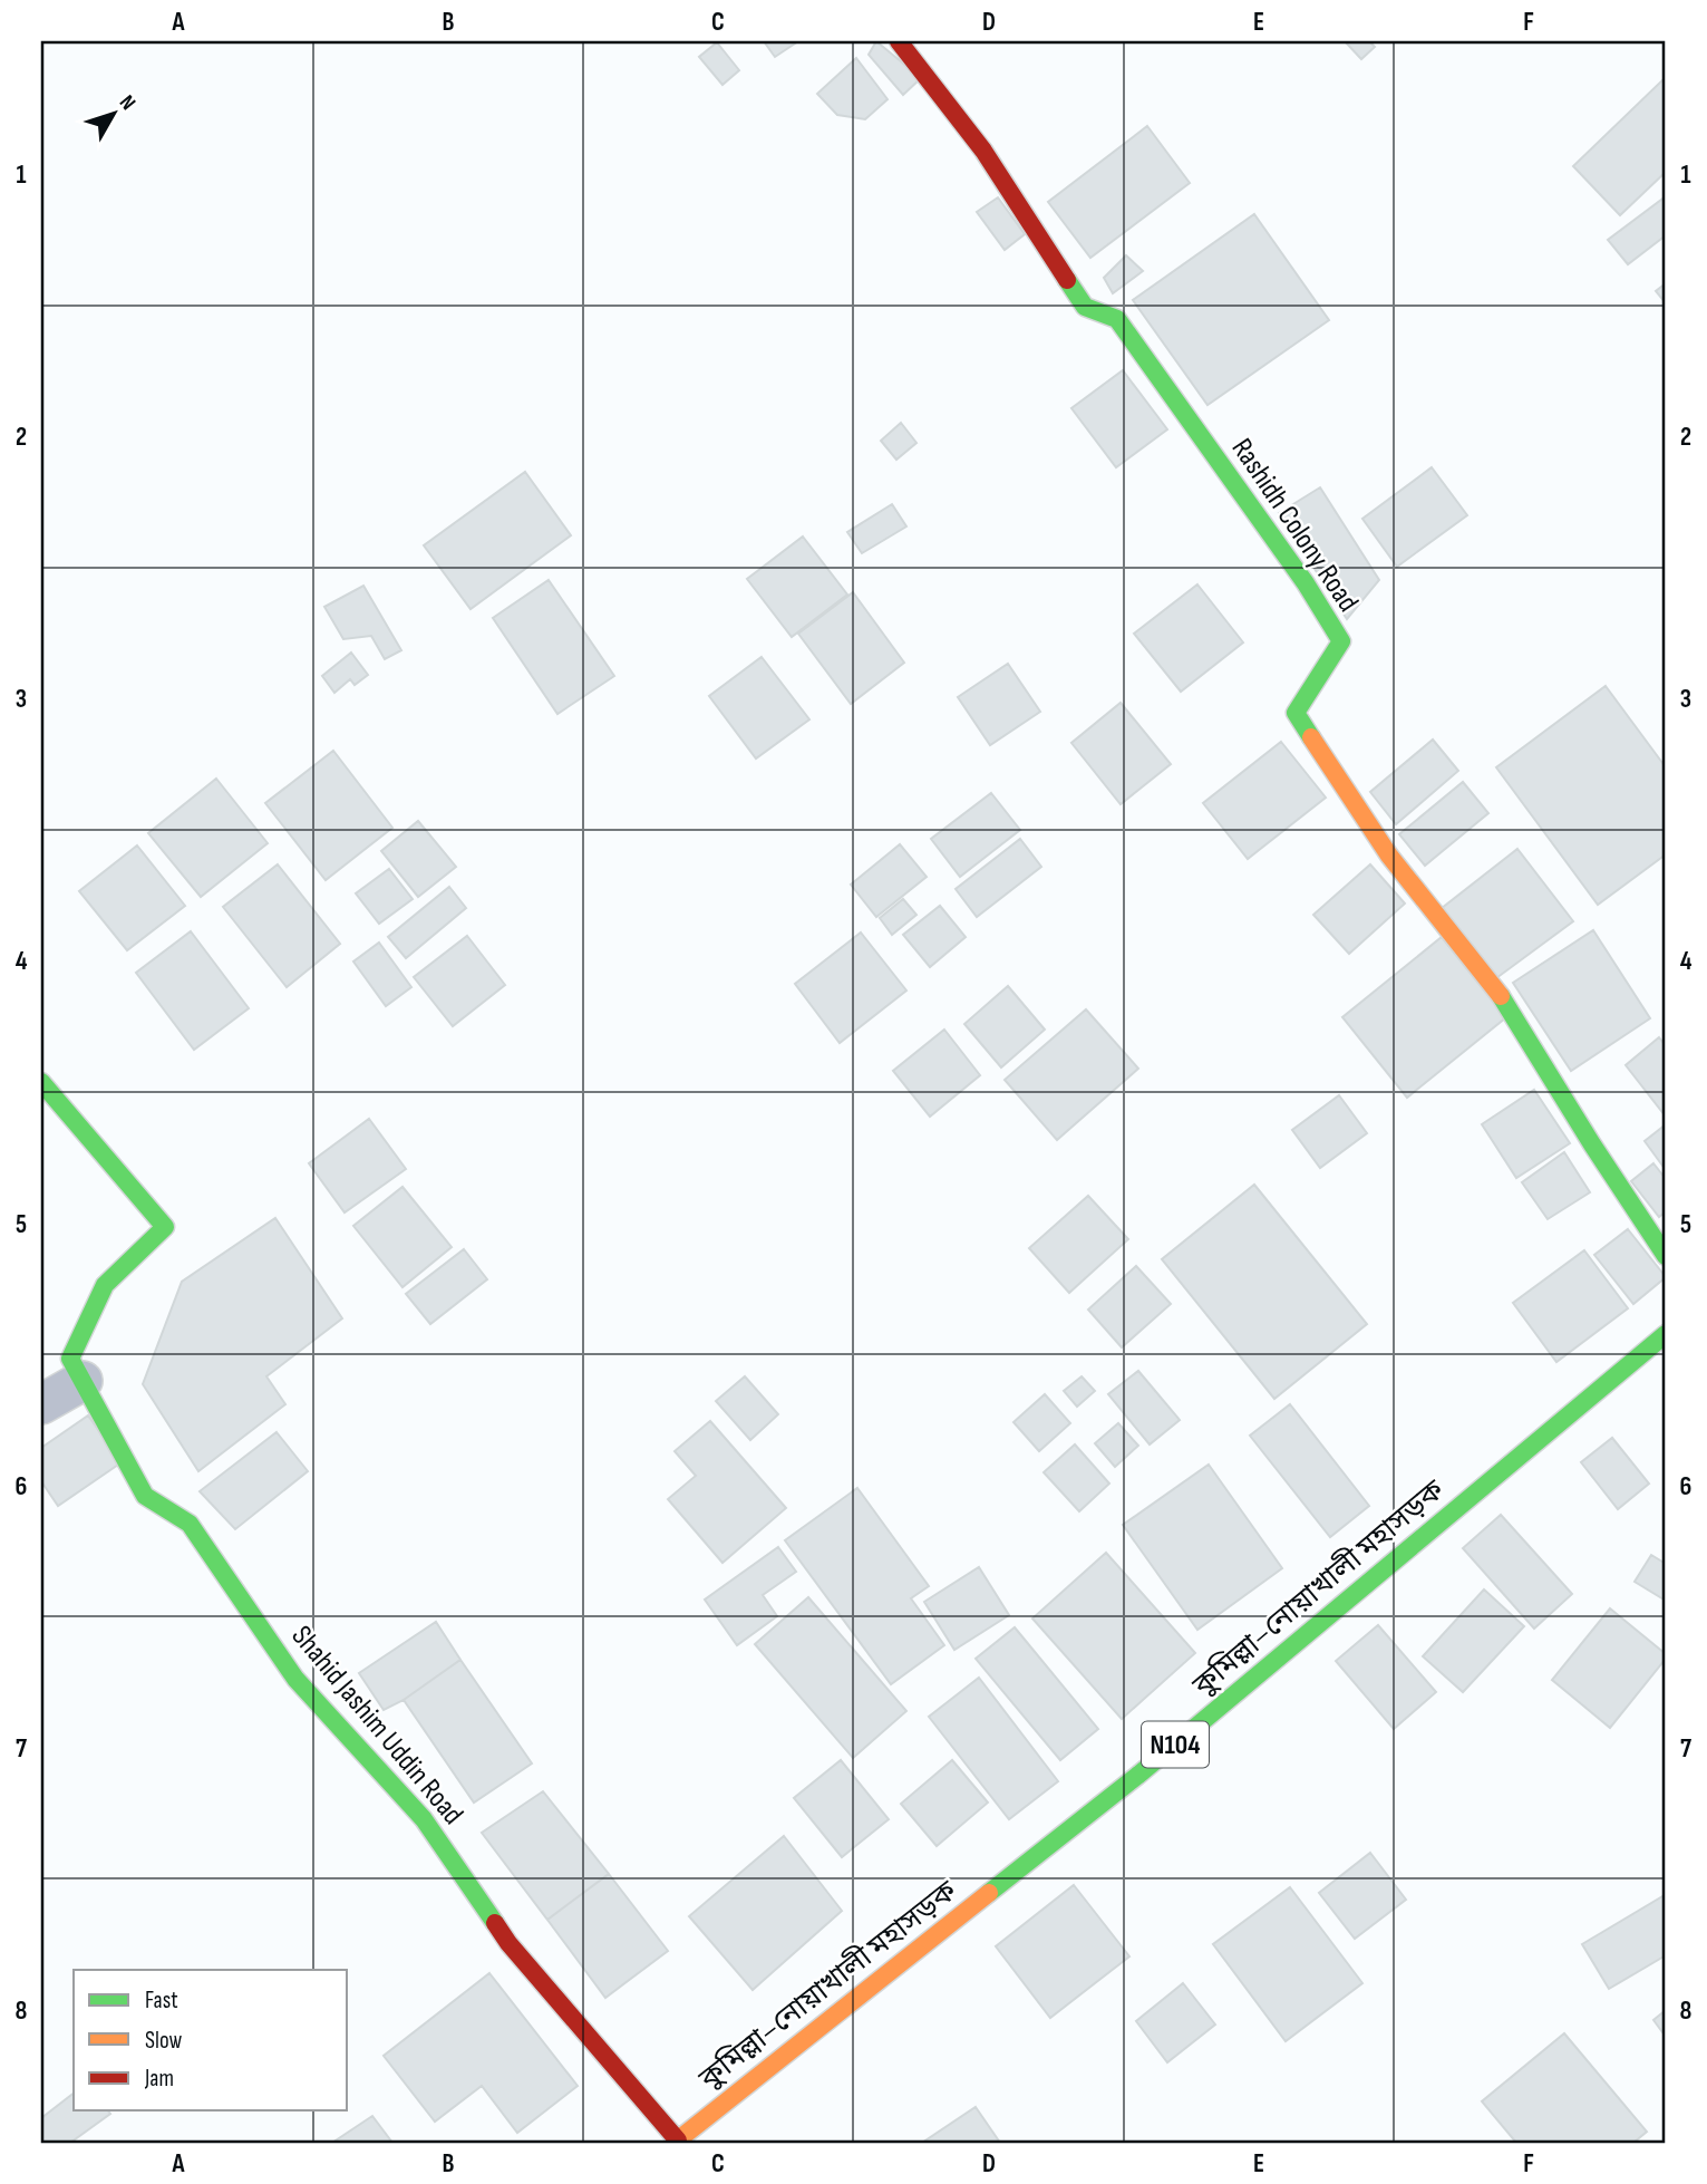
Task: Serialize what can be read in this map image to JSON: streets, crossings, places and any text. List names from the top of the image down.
{
  "streets": {
    "main road": [
      "Rashidh Colony Road",
      "কুমিল্লা–নোয়াখালী মহাসড়ক",
      "Shahid Jashim Uddin Road",
      "N104"
    ]
  },
  "crossings": [
    ["কুমিল্লা–নোয়াখালী মহাসড়ক", "Shahid Jashim Uddin Road"]
  ],
  "legend": ["Fast", "Slow", "Jam"],
  "north": "top right",
  "grid": {
    "columns": [
      "A",
      "B",
      "C",
      "D",
      "E",
      "F"
    ],
    "rows": [
      "1",
      "2",
      "3",
      "4",
      "5",
      "6",
      "7",
      "8"
    ]
  }
}
